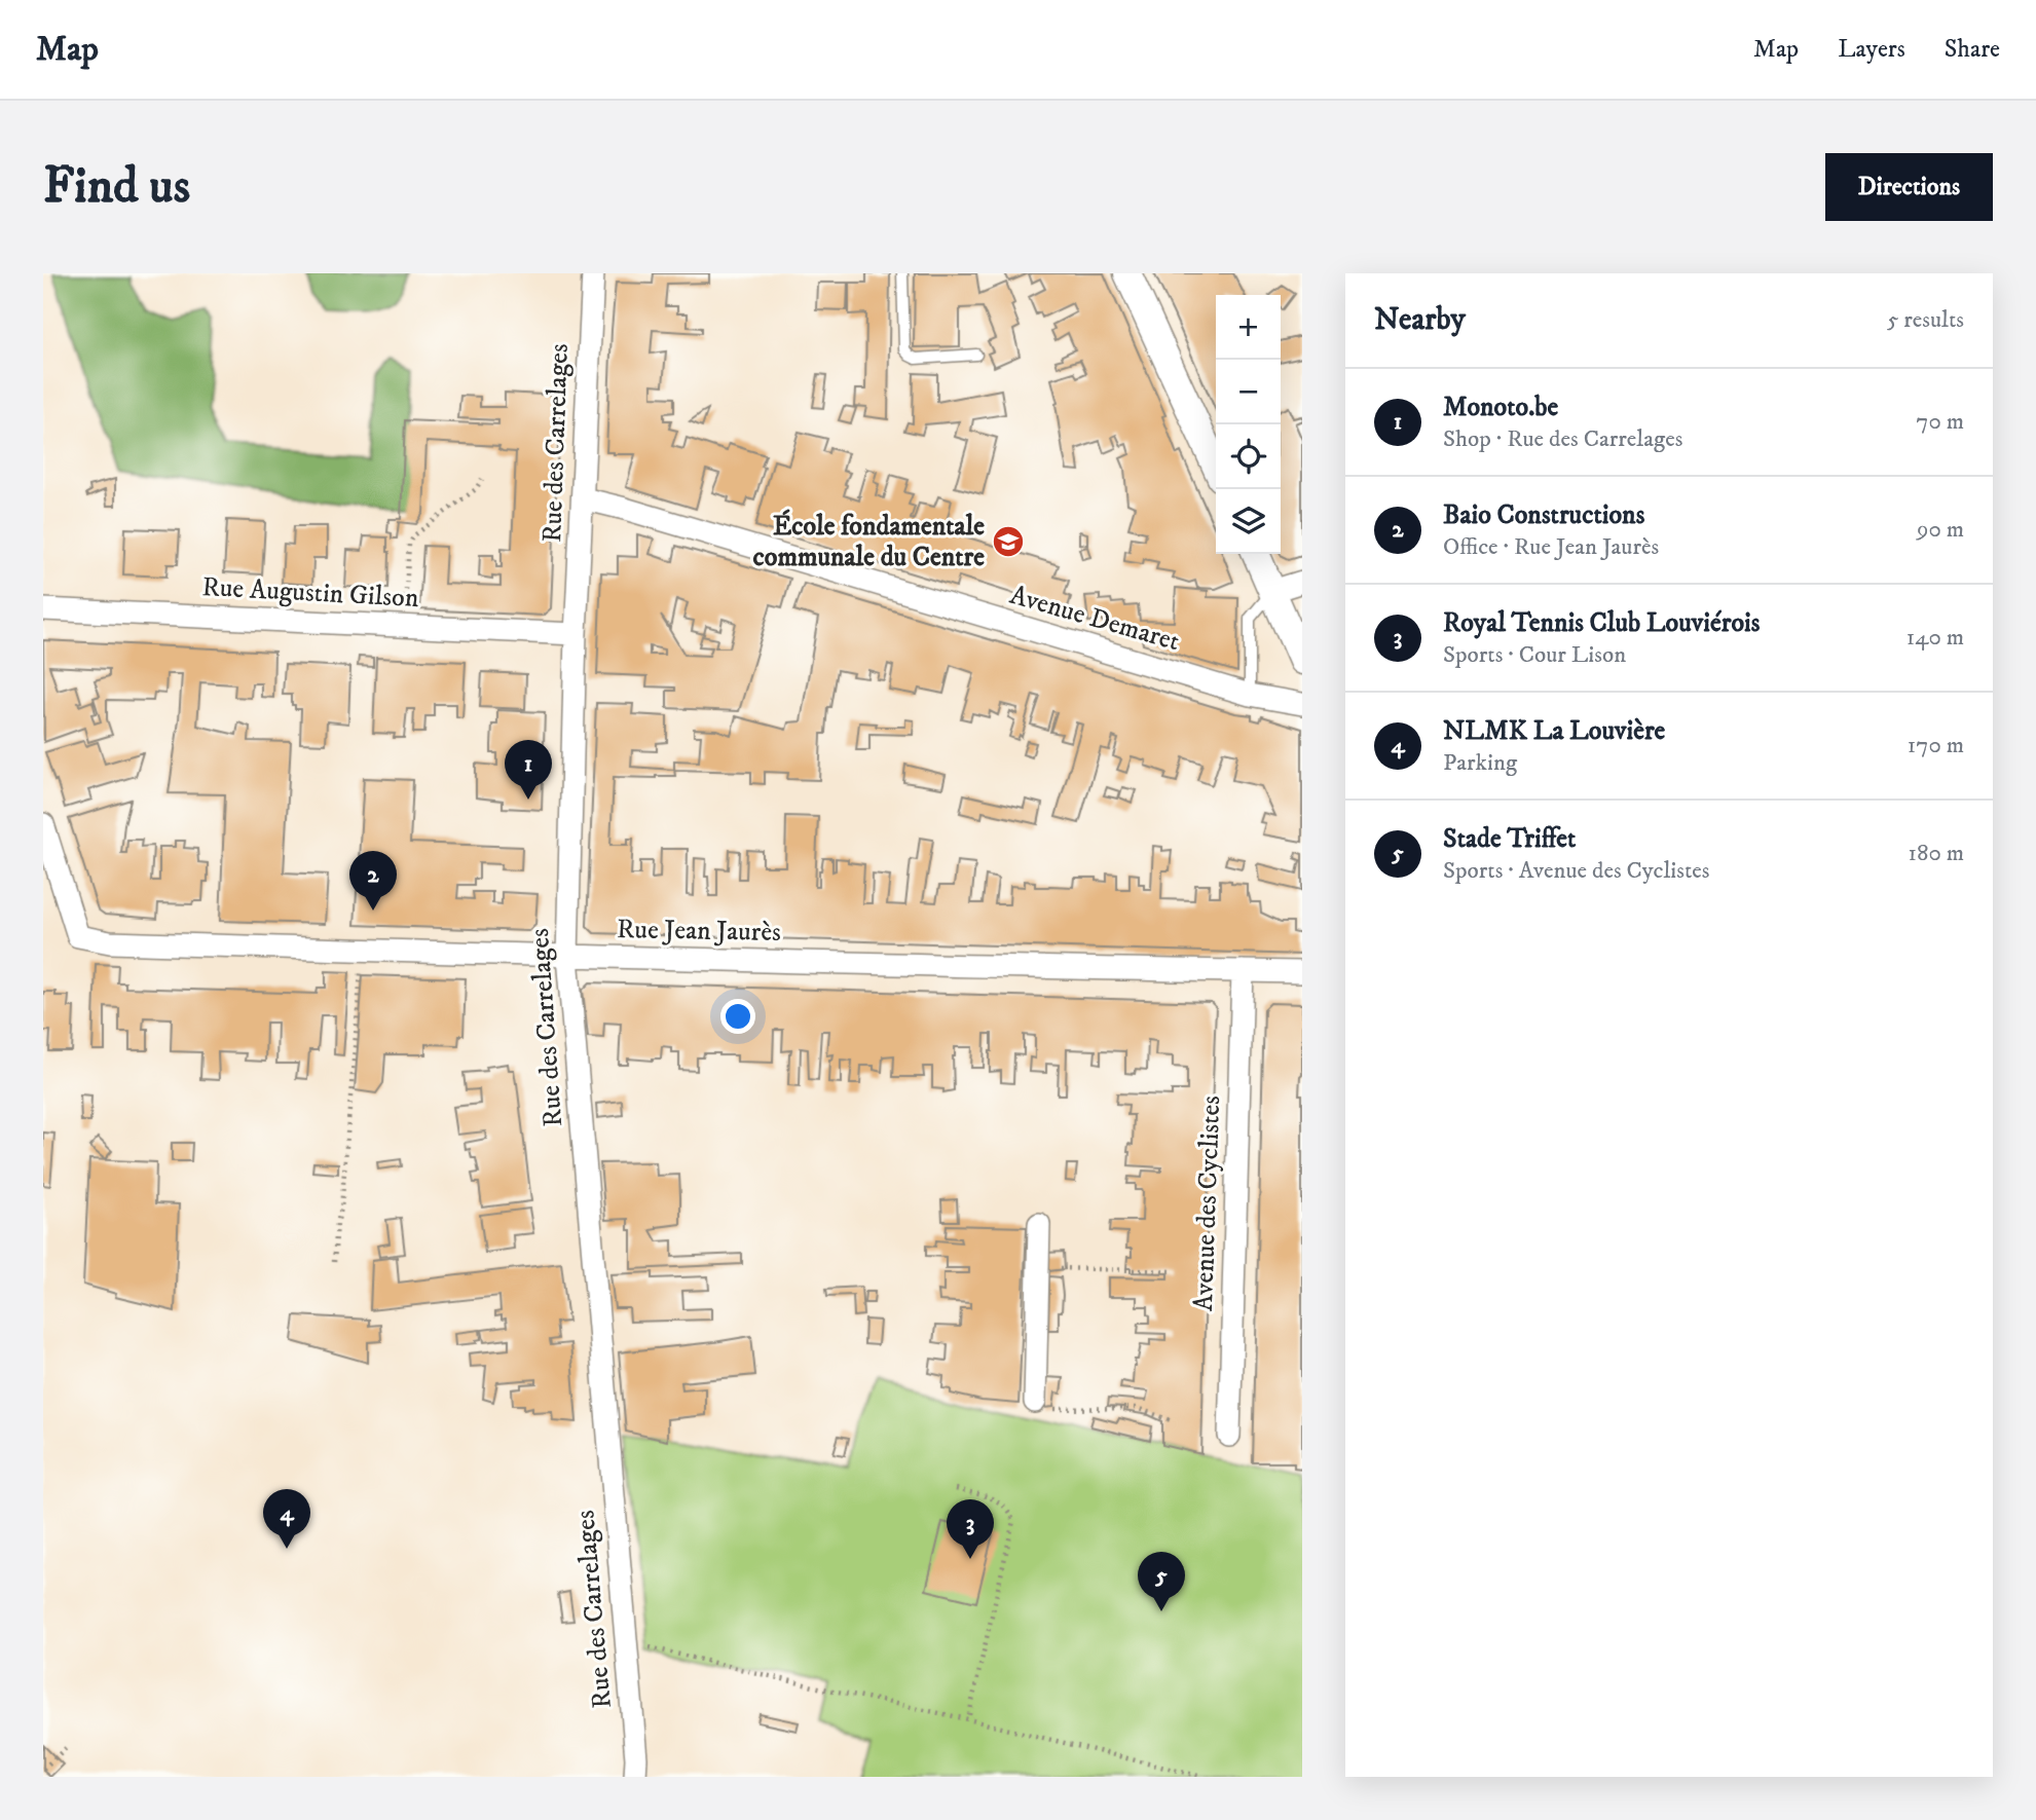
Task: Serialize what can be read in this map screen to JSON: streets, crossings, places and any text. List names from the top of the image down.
{
  "streets": {
    "street": [
      "Rue des Carrelages",
      "Rue Augustin Gilson",
      "Avenue Demaret",
      "Rue Jean Jaurès",
      "Avenue des Cyclistes"
    ]
  },
  "crossings": [
    ["Rue des Carrelages", "Rue Augustin Gilson"],
    ["Rue des Carrelages", "Avenue Demaret"],
    ["Rue des Carrelages", "Rue Jean Jaurès"],
    ["Rue Jean Jaurès", "Avenue des Cyclistes"]
  ],
  "places": {
    "school or university": ["École fondamentale communale du Centre"]
  },
  "page": {
    "header": "Map",
    "nav": ["Map", "Layers", "Share"],
    "buttons": "Directions",
    "title": "Find us",
    "heading": ["Nearby", "5 results"],
    "map_buttons": ["+", "−"],
    "list": [
      {
        "mark": "1",
        "name": "Monoto.be",
        "note": "Shop · Rue des Carrelages",
        "value": "70 m"
      },
      {
        "mark": "2",
        "name": "Baio Constructions",
        "note": "Office · Rue Jean Jaurès",
        "value": "90 m"
      },
      {
        "mark": "3",
        "name": "Royal Tennis Club Louviérois",
        "note": "Sports · Cour Lison",
        "value": "140 m"
      },
      {
        "mark": "4",
        "name": "NLMK La Louvière",
        "note": "Parking",
        "value": "170 m"
      },
      {
        "mark": "5",
        "name": "Stade Triffet",
        "note": "Sports · Avenue des Cyclistes",
        "value": "180 m"
      }
    ],
    "pins": [
      "1",
      "2",
      "4",
      "3",
      "5"
    ]
  }
}
